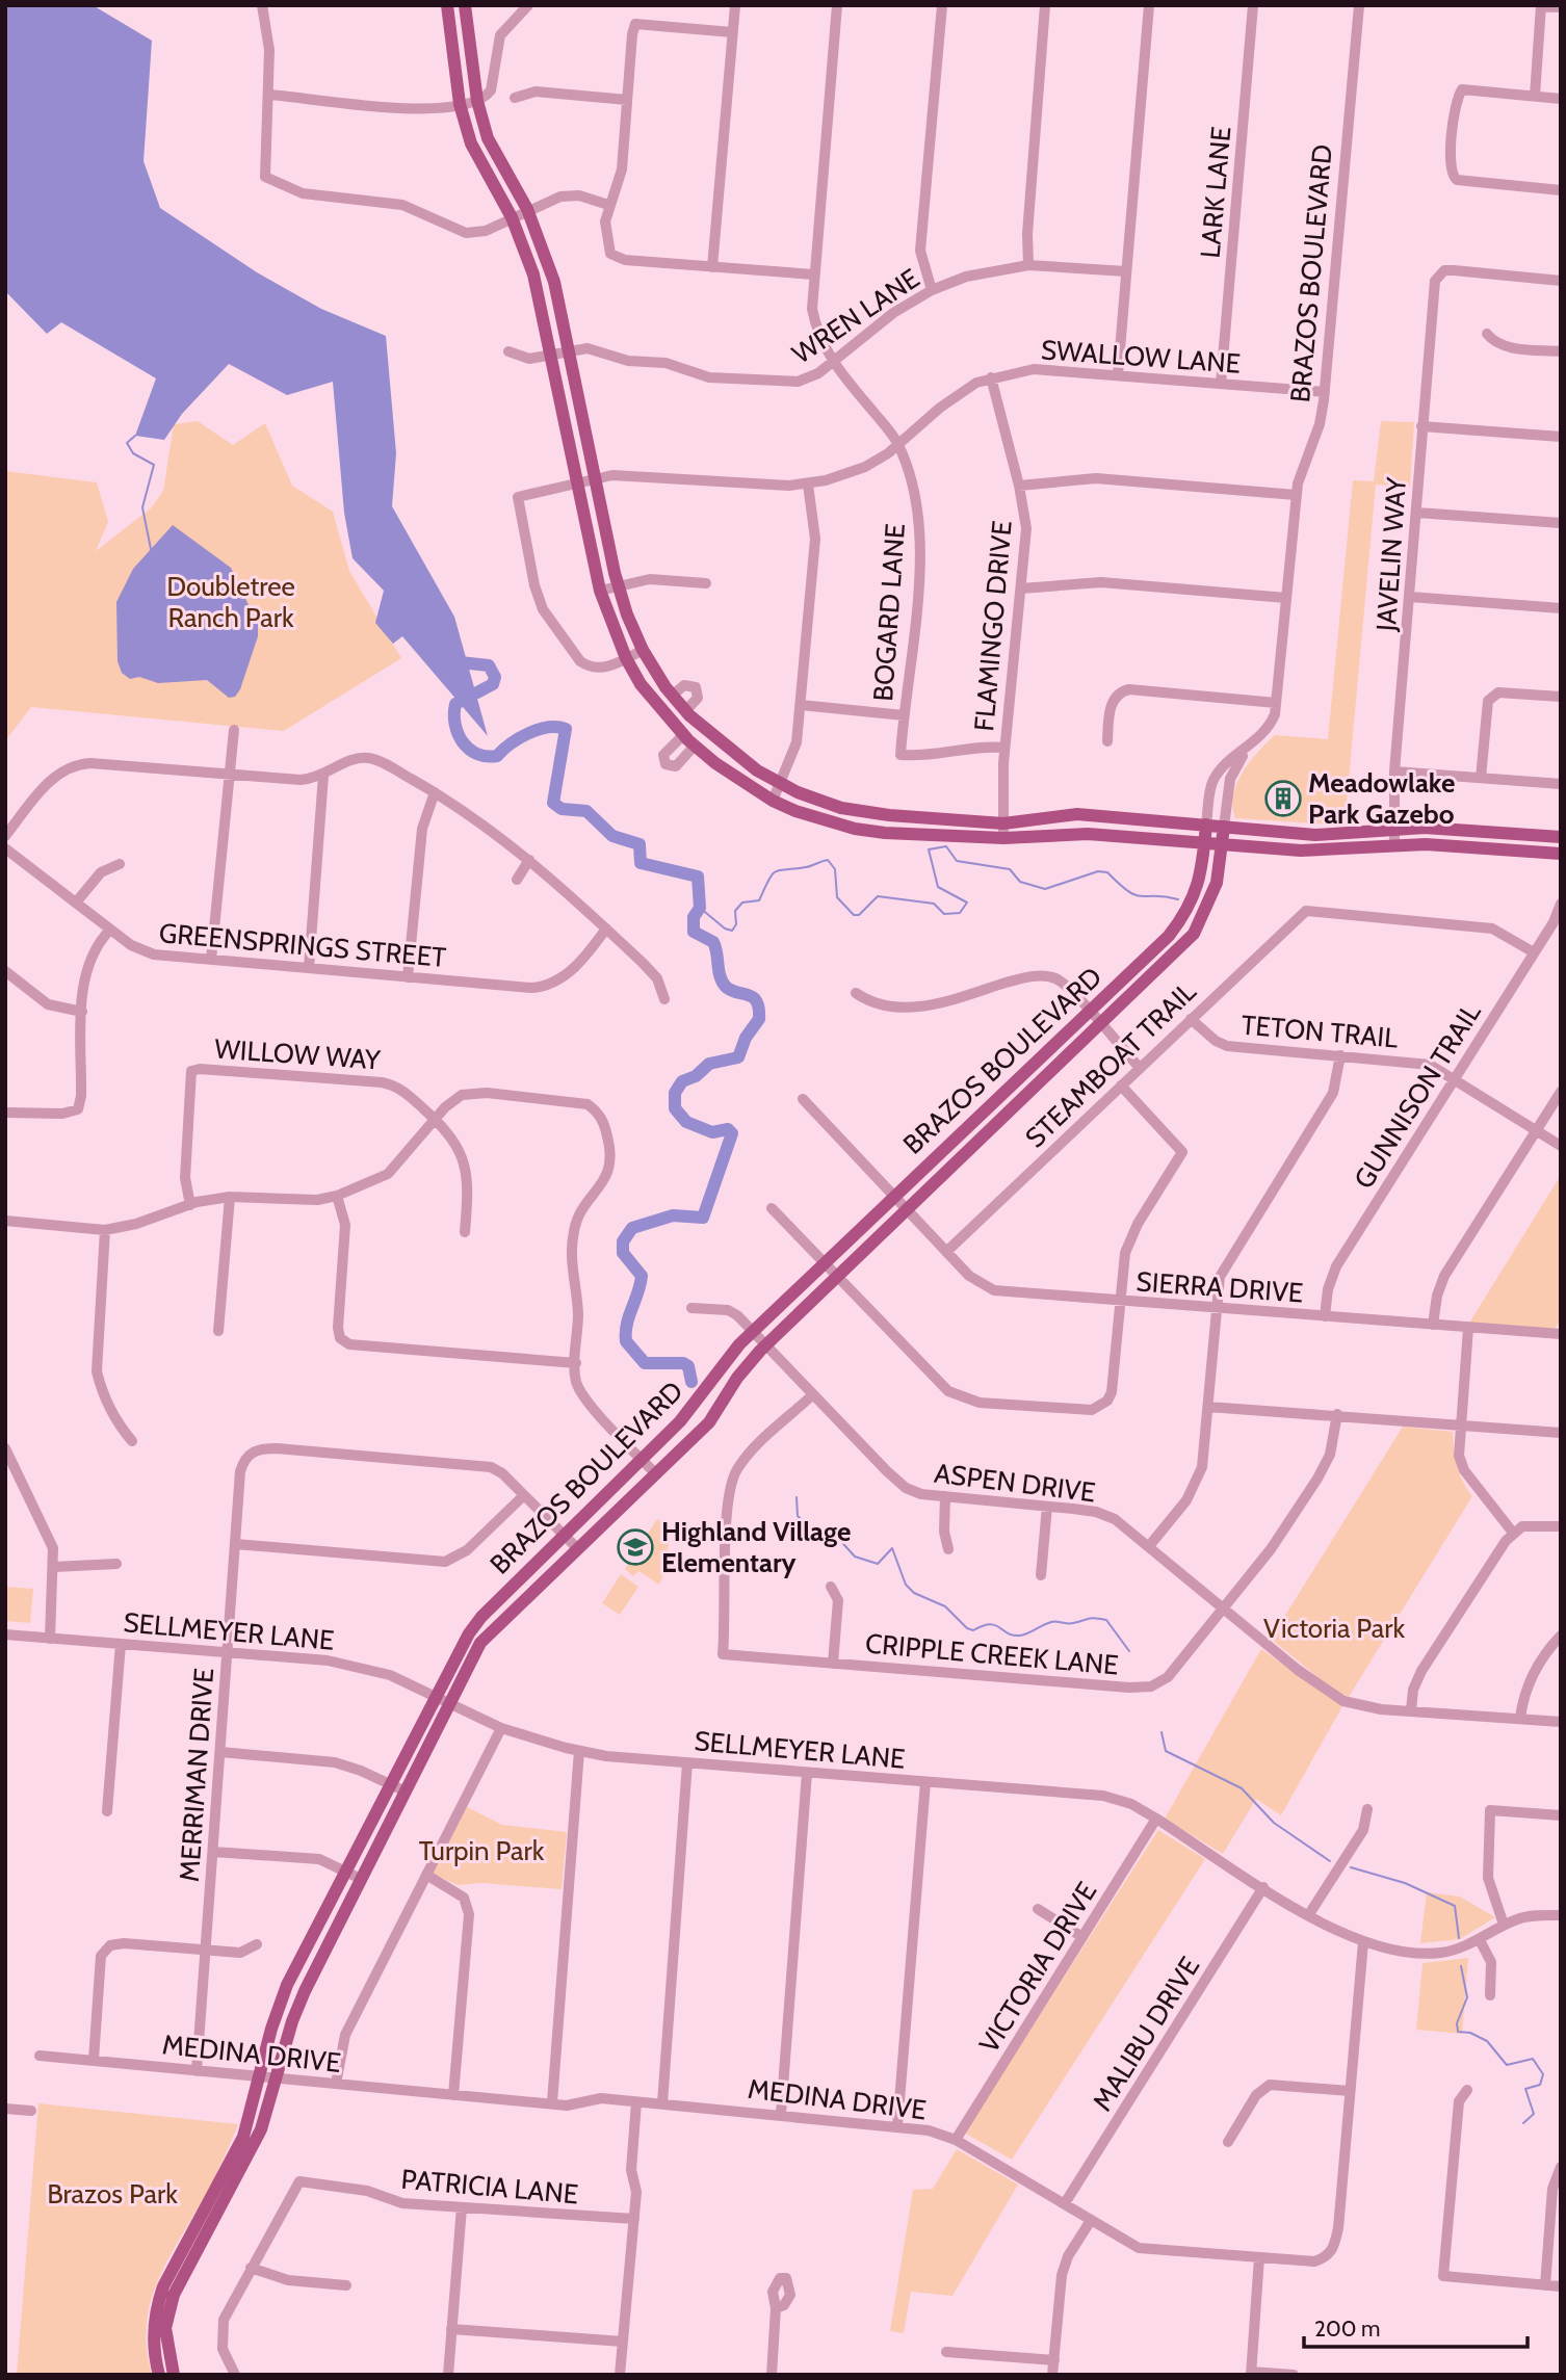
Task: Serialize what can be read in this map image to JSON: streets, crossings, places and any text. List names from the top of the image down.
{
  "streets": {
    "main road": ["BRAZOS BOULEVARD"],
    "street": [
      "LARK LANE",
      "WREN LANE",
      "SWALLOW LANE",
      "JAVELIN WAY",
      "BOGARD LANE",
      "FLAMINGO DRIVE",
      "GREENSPRINGS STREET",
      "TETON TRAIL",
      "WILLOW WAY",
      "STEAMBOAT TRAIL",
      "GUNNISON TRAIL",
      "SIERRA DRIVE",
      "ASPEN DRIVE",
      "SELLMEYER LANE",
      "CRIPPLE CREEK LANE",
      "MERRIMAN DRIVE",
      "VICTORIA DRIVE",
      "MALIBU DRIVE",
      "MEDINA DRIVE",
      "PATRICIA LANE"
    ]
  },
  "crossings": [
    ["LARK LANE", "SWALLOW LANE"],
    ["BRAZOS BOULEVARD", "SWALLOW LANE"],
    ["BRAZOS BOULEVARD", "SIERRA DRIVE"],
    ["BRAZOS BOULEVARD", "ASPEN DRIVE"],
    ["BRAZOS BOULEVARD", "SELLMEYER LANE"],
    ["BRAZOS BOULEVARD", "MERRIMAN DRIVE"],
    ["BRAZOS BOULEVARD", "MEDINA DRIVE"],
    ["WREN LANE", "BOGARD LANE"],
    ["SWALLOW LANE", "BOGARD LANE"],
    ["SWALLOW LANE", "FLAMINGO DRIVE"],
    ["BOGARD LANE", "FLAMINGO DRIVE"],
    ["TETON TRAIL", "STEAMBOAT TRAIL"],
    ["TETON TRAIL", "GUNNISON TRAIL"],
    ["STEAMBOAT TRAIL", "GUNNISON TRAIL"],
    ["STEAMBOAT TRAIL", "SIERRA DRIVE"],
    ["GUNNISON TRAIL", "SIERRA DRIVE"],
    ["ASPEN DRIVE", "CRIPPLE CREEK LANE"],
    ["SELLMEYER LANE", "MERRIMAN DRIVE"],
    ["SELLMEYER LANE", "VICTORIA DRIVE"],
    ["SELLMEYER LANE", "MALIBU DRIVE"],
    ["SELLMEYER LANE", "MEDINA DRIVE"],
    ["MERRIMAN DRIVE", "MEDINA DRIVE"],
    ["VICTORIA DRIVE", "MEDINA DRIVE"],
    ["MALIBU DRIVE", "MEDINA DRIVE"]
  ],
  "parks": [
    "Doubletree Ranch Park",
    "Victoria Park",
    "Turpin Park",
    "Brazos Park"
  ],
  "places": {
    "building": ["Meadowlake Park Gazebo"],
    "school or university": ["Highland Village Elementary"]
  },
  "scale_bar": "200 m"
}
